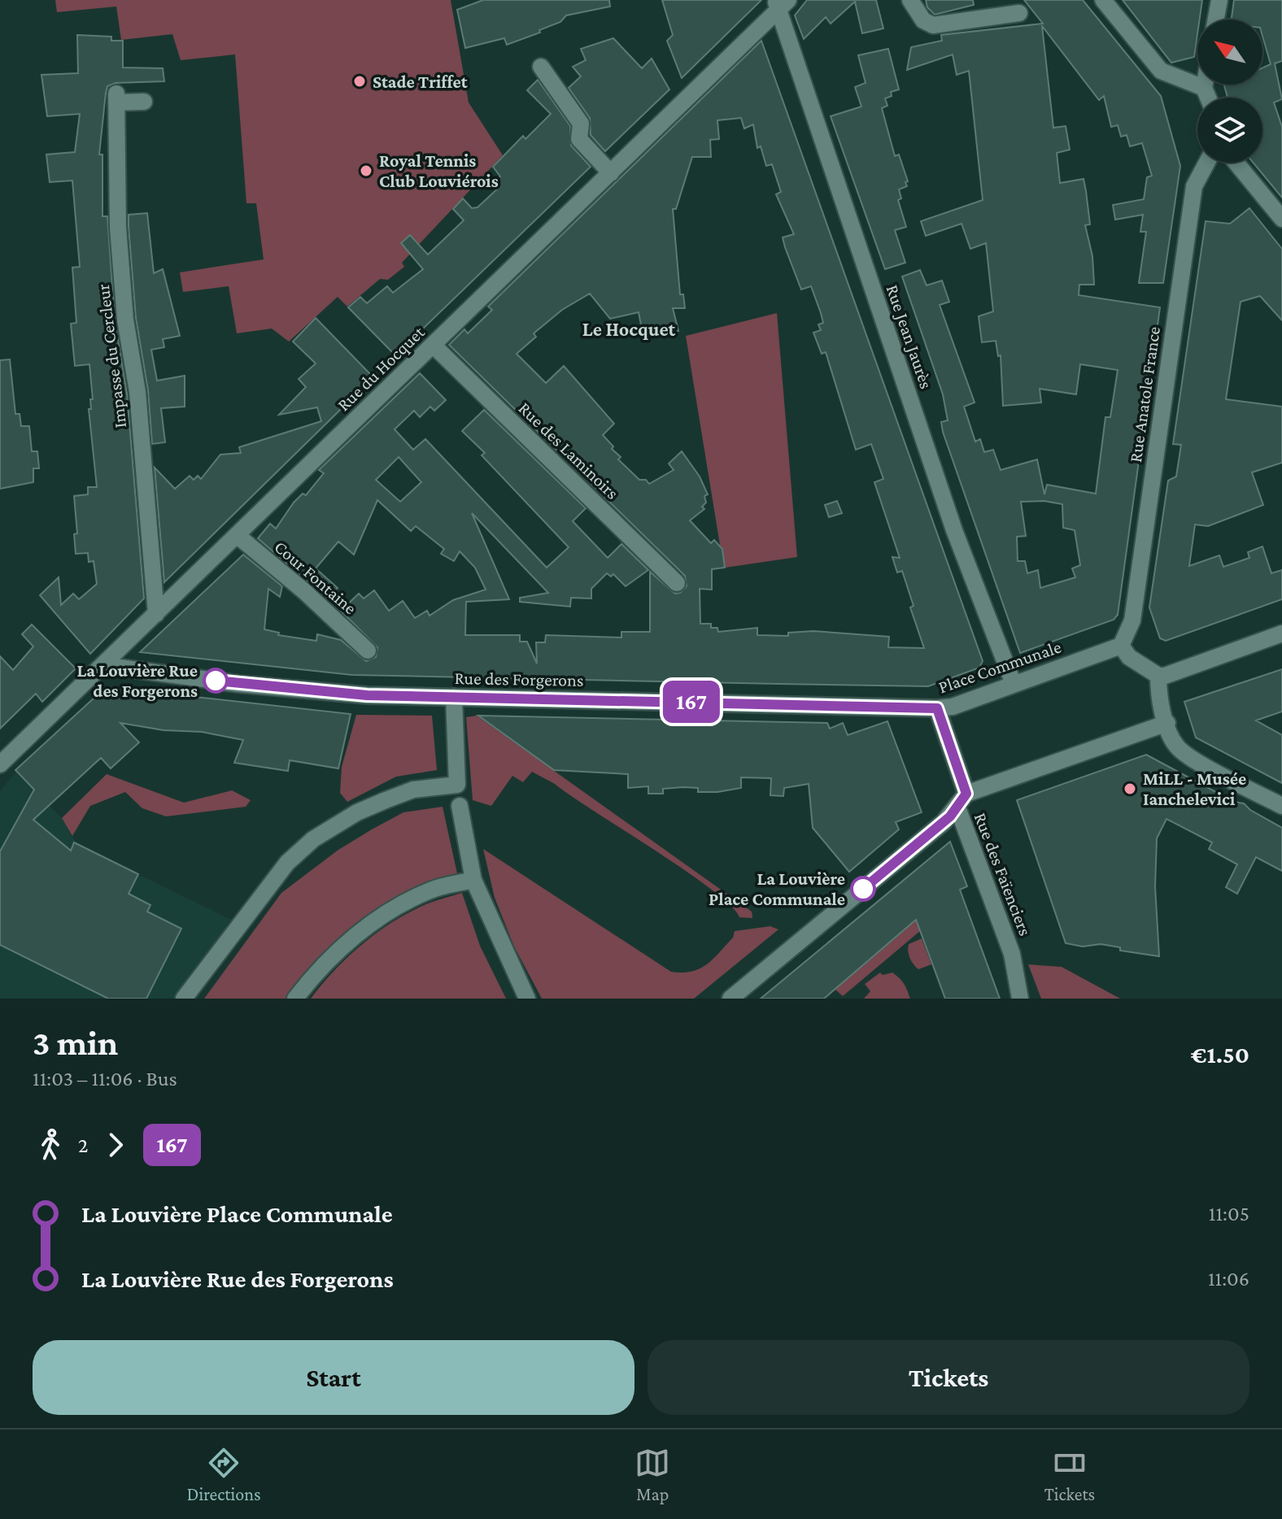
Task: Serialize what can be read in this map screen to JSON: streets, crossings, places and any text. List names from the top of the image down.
{
  "streets": {
    "street": [
      "Rue Jean Jaurès",
      "Impasse du Cercleur",
      "Rue du Hocquet",
      "Rue Anatole France",
      "Rue des Laminoirs",
      "Cour Fontaine",
      "Place Communale",
      "Rue des Forgerons",
      "Rue des Faïenciers"
    ]
  },
  "crossings": [
    ["Rue Jean Jaurès", "Rue du Hocquet"],
    ["Rue Jean Jaurès", "Place Communale"],
    ["Impasse du Cercleur", "Rue du Hocquet"],
    ["Rue du Hocquet", "Rue des Laminoirs"],
    ["Rue du Hocquet", "Cour Fontaine"],
    ["Rue du Hocquet", "Rue des Forgerons"],
    ["Rue Anatole France", "Place Communale"],
    ["Place Communale", "Rue des Forgerons"],
    ["Place Communale", "Rue des Faïenciers"]
  ],
  "districts": ["Le Hocquet"],
  "places": [
    "Stade Triffet",
    "Royal Tennis Club Louviérois",
    "La Louvière Rue des Forgerons",
    "MiLL - Musée Ianchelevici",
    "La Louvière Place Communale"
  ],
  "lines": ["bus line 167"],
  "north": "top left",
  "page": {
    "on_map": "167",
    "heading": ["3 min", "11:03 – 11:06 · Bus", "€1.50"],
    "legs": ["2", "167"],
    "list": [
      {
        "name": "La Louvière Place Communale",
        "value": "11:05"
      },
      {
        "name": "La Louvière Rue des Forgerons",
        "value": "11:06"
      }
    ],
    "buttons": ["Start", "Tickets"],
    "tabs": ["Directions", "Map", "Tickets"]
  }
}
